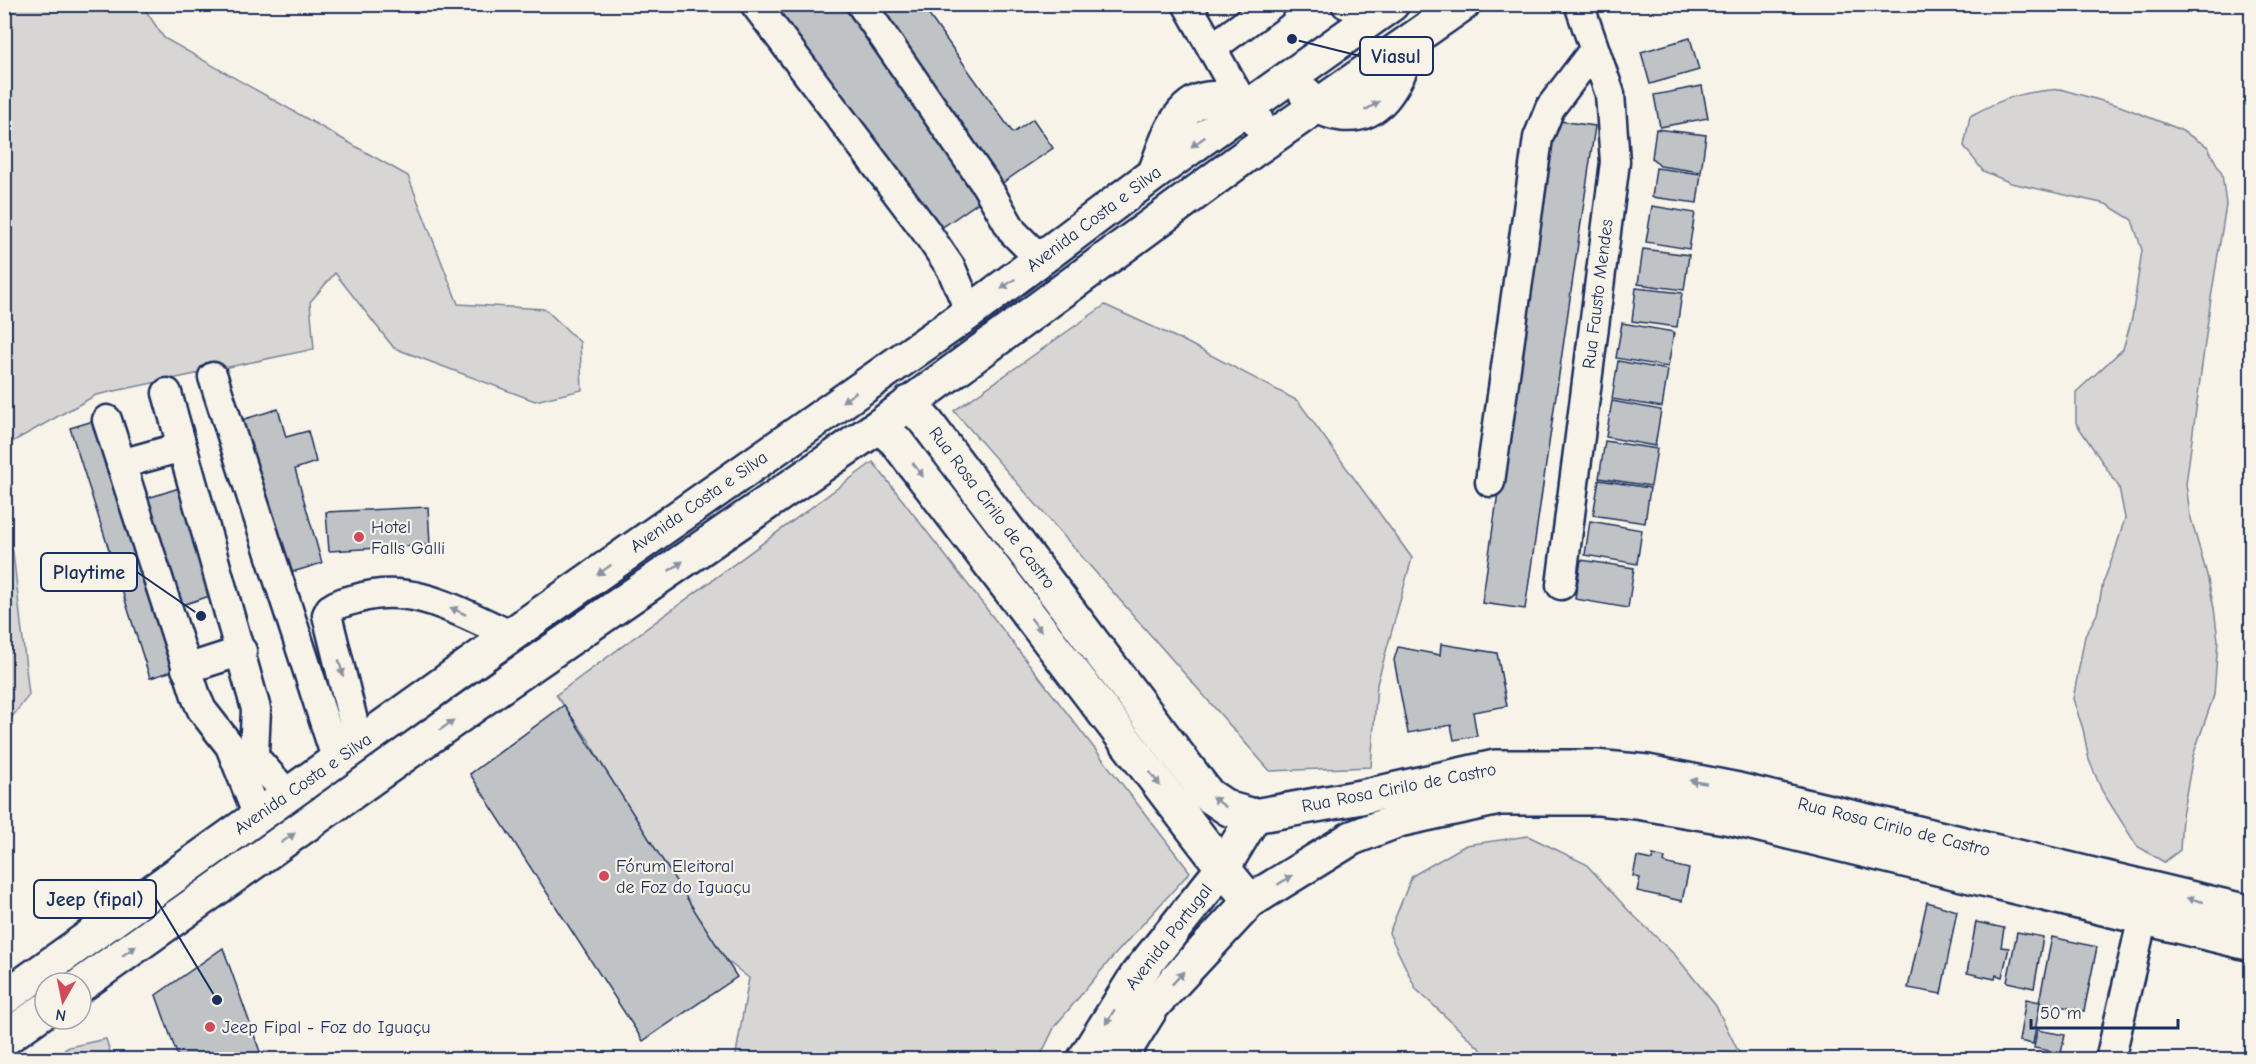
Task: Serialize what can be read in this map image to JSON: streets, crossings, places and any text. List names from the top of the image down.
{
  "streets": {
    "main road": ["Avenida Costa e Silva", "Rua Rosa Cirilo de Castro", "Avenida Portugal"],
    "street": ["Rua Fausto Mendes"]
  },
  "crossings": [
    ["Avenida Costa e Silva", "Rua Rosa Cirilo de Castro"],
    ["Rua Rosa Cirilo de Castro", "Avenida Portugal"]
  ],
  "places": [
    "Viasul",
    "Hotel Falls Galli",
    "Playtime",
    "Fórum Eleitoral de Foz do Iguaçu",
    "Jeep (fipal)",
    "Jeep Fipal - Foz do Iguaçu"
  ],
  "scale_bar": "50 m",
  "north": "bottom"
}
